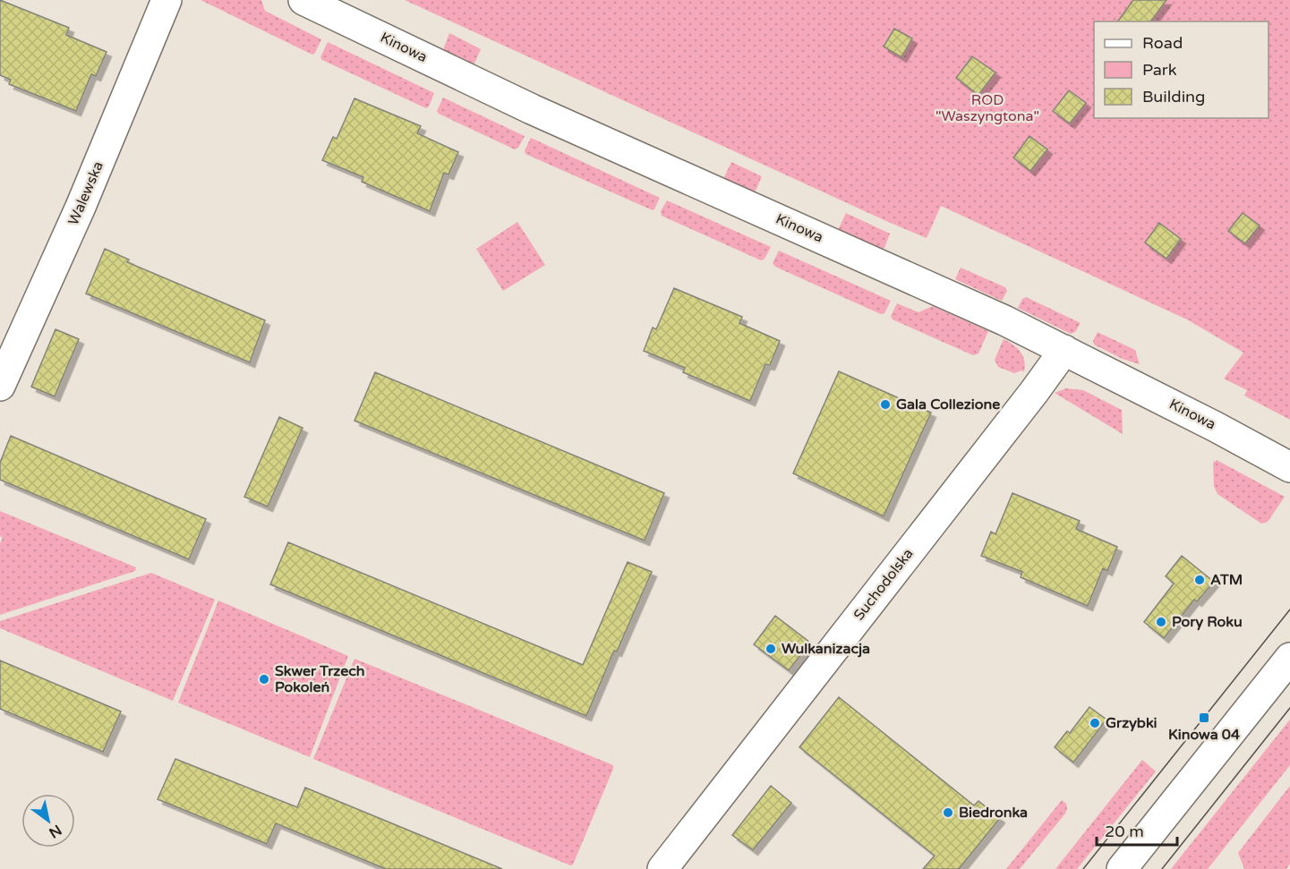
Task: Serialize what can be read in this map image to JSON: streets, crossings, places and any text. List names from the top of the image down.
{
  "streets": {
    "street": ["Kinowa", "Walewska", "Suchodolska"]
  },
  "crossings": [
    ["Kinowa", "Suchodolska"]
  ],
  "parks": ["ROD \"Waszyngtona\""],
  "places": {
    "other": [
      "Gala Collezione",
      "ATM",
      "Pory Roku",
      "Wulkanizacja",
      "Skwer Trzech Pokoleń",
      "Grzybki",
      "Biedronka"
    ],
    "transit": ["Kinowa 04"]
  },
  "legend": ["Road", "Park", "Building"],
  "scale_bar": "20 m",
  "north": "bottom right"
}
